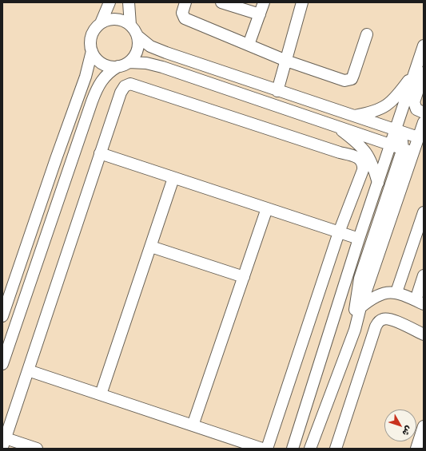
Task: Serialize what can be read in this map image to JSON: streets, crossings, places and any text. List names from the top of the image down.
{
  "north": "bottom right"
}
